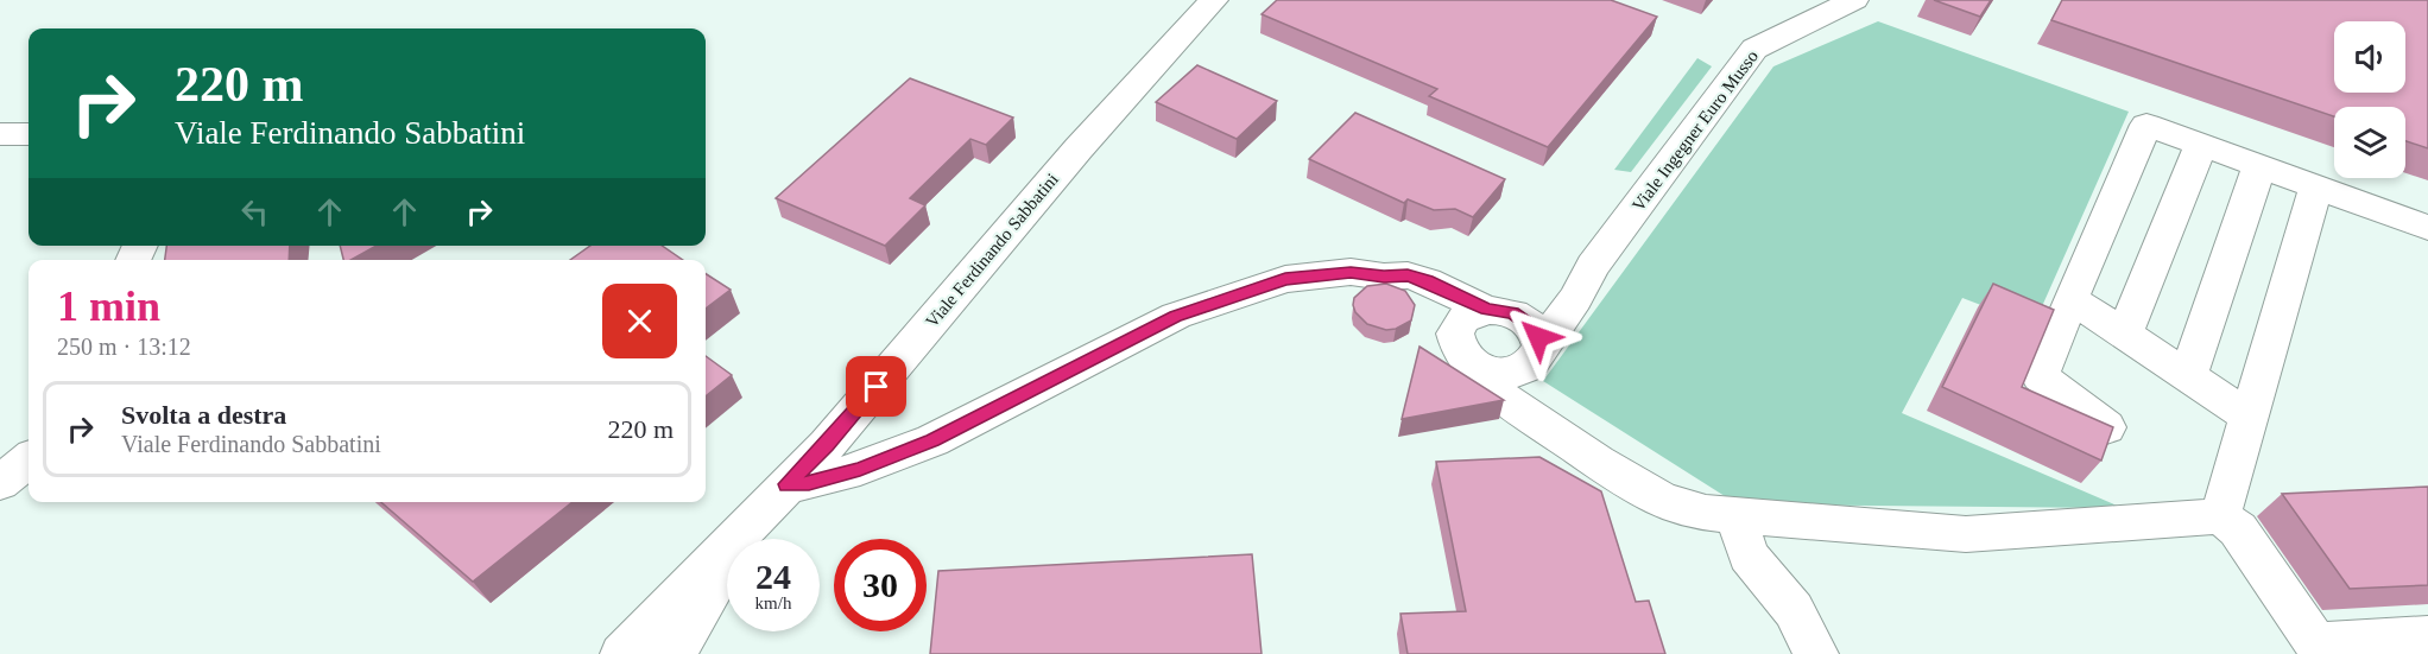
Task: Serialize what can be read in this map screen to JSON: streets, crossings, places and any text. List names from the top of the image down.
{
  "streets": {
    "street": ["Viale Ingegner Euro Musso", "Viale Ferdinando Sabbatini"]
  },
  "page": {
    "turn": ["220 m", "Viale Ferdinando Sabbatini"],
    "heading": ["1 min", "250 m · 13:12"],
    "list": [
      {
        "name": "Svolta a destra",
        "note": "Viale Ferdinando Sabbatini",
        "value": "220 m"
      }
    ],
    "speed": "24 km/h",
    "limit": "30"
  }
}
